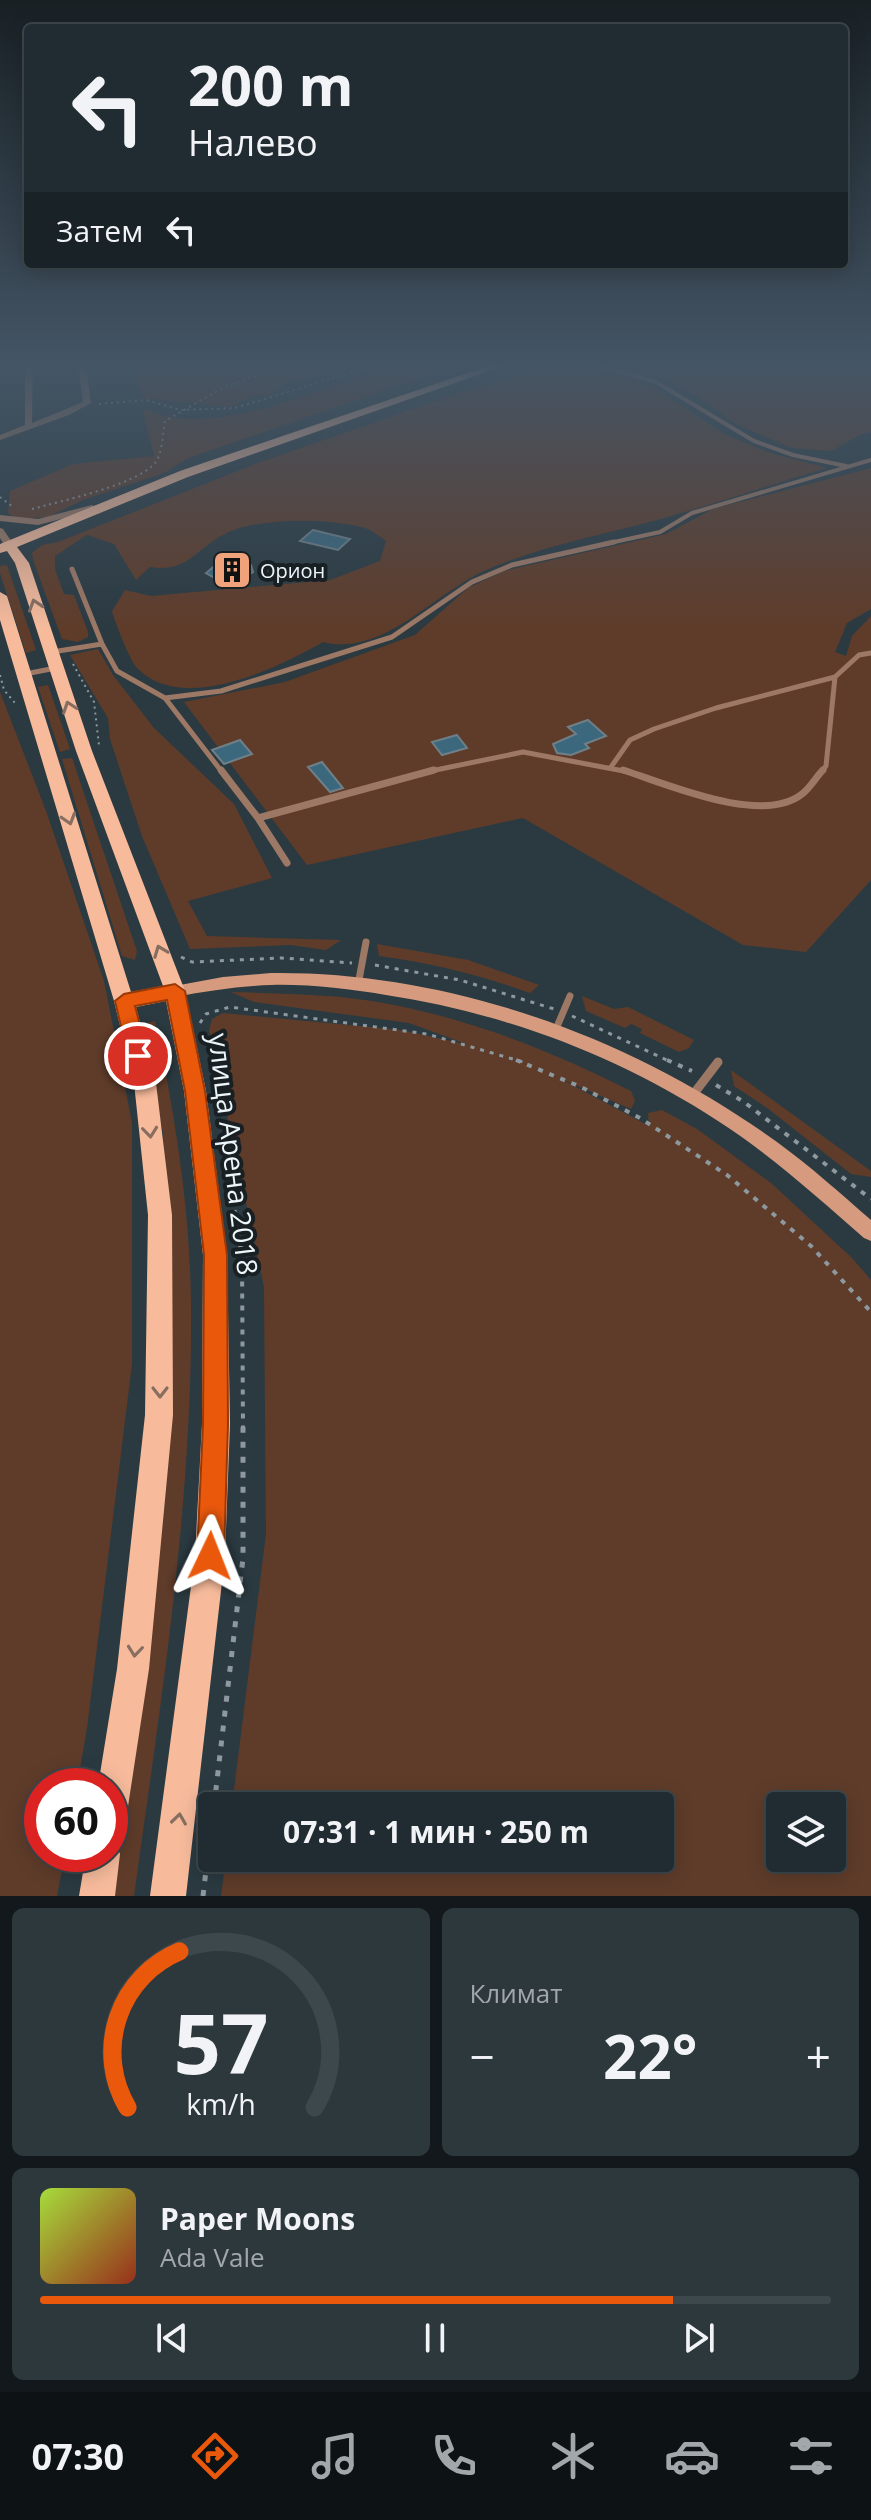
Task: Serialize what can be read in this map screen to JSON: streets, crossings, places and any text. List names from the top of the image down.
{
  "streets": {
    "main road": ["улица Арена 2018"]
  },
  "places": {
    "building": ["Орион"]
  },
  "page": {
    "turn": ["200 m", "Налево"],
    "then": "Затем",
    "limit": "60",
    "trip": "07:31 · 1 мин · 250 m",
    "tile": "Климат",
    "heat": ["−", "22°", "+"],
    "song": ["Paper Moons", "Ada Vale"],
    "tabs": "07:30",
    "gauge": ["57", "km/h"]
  }
}
